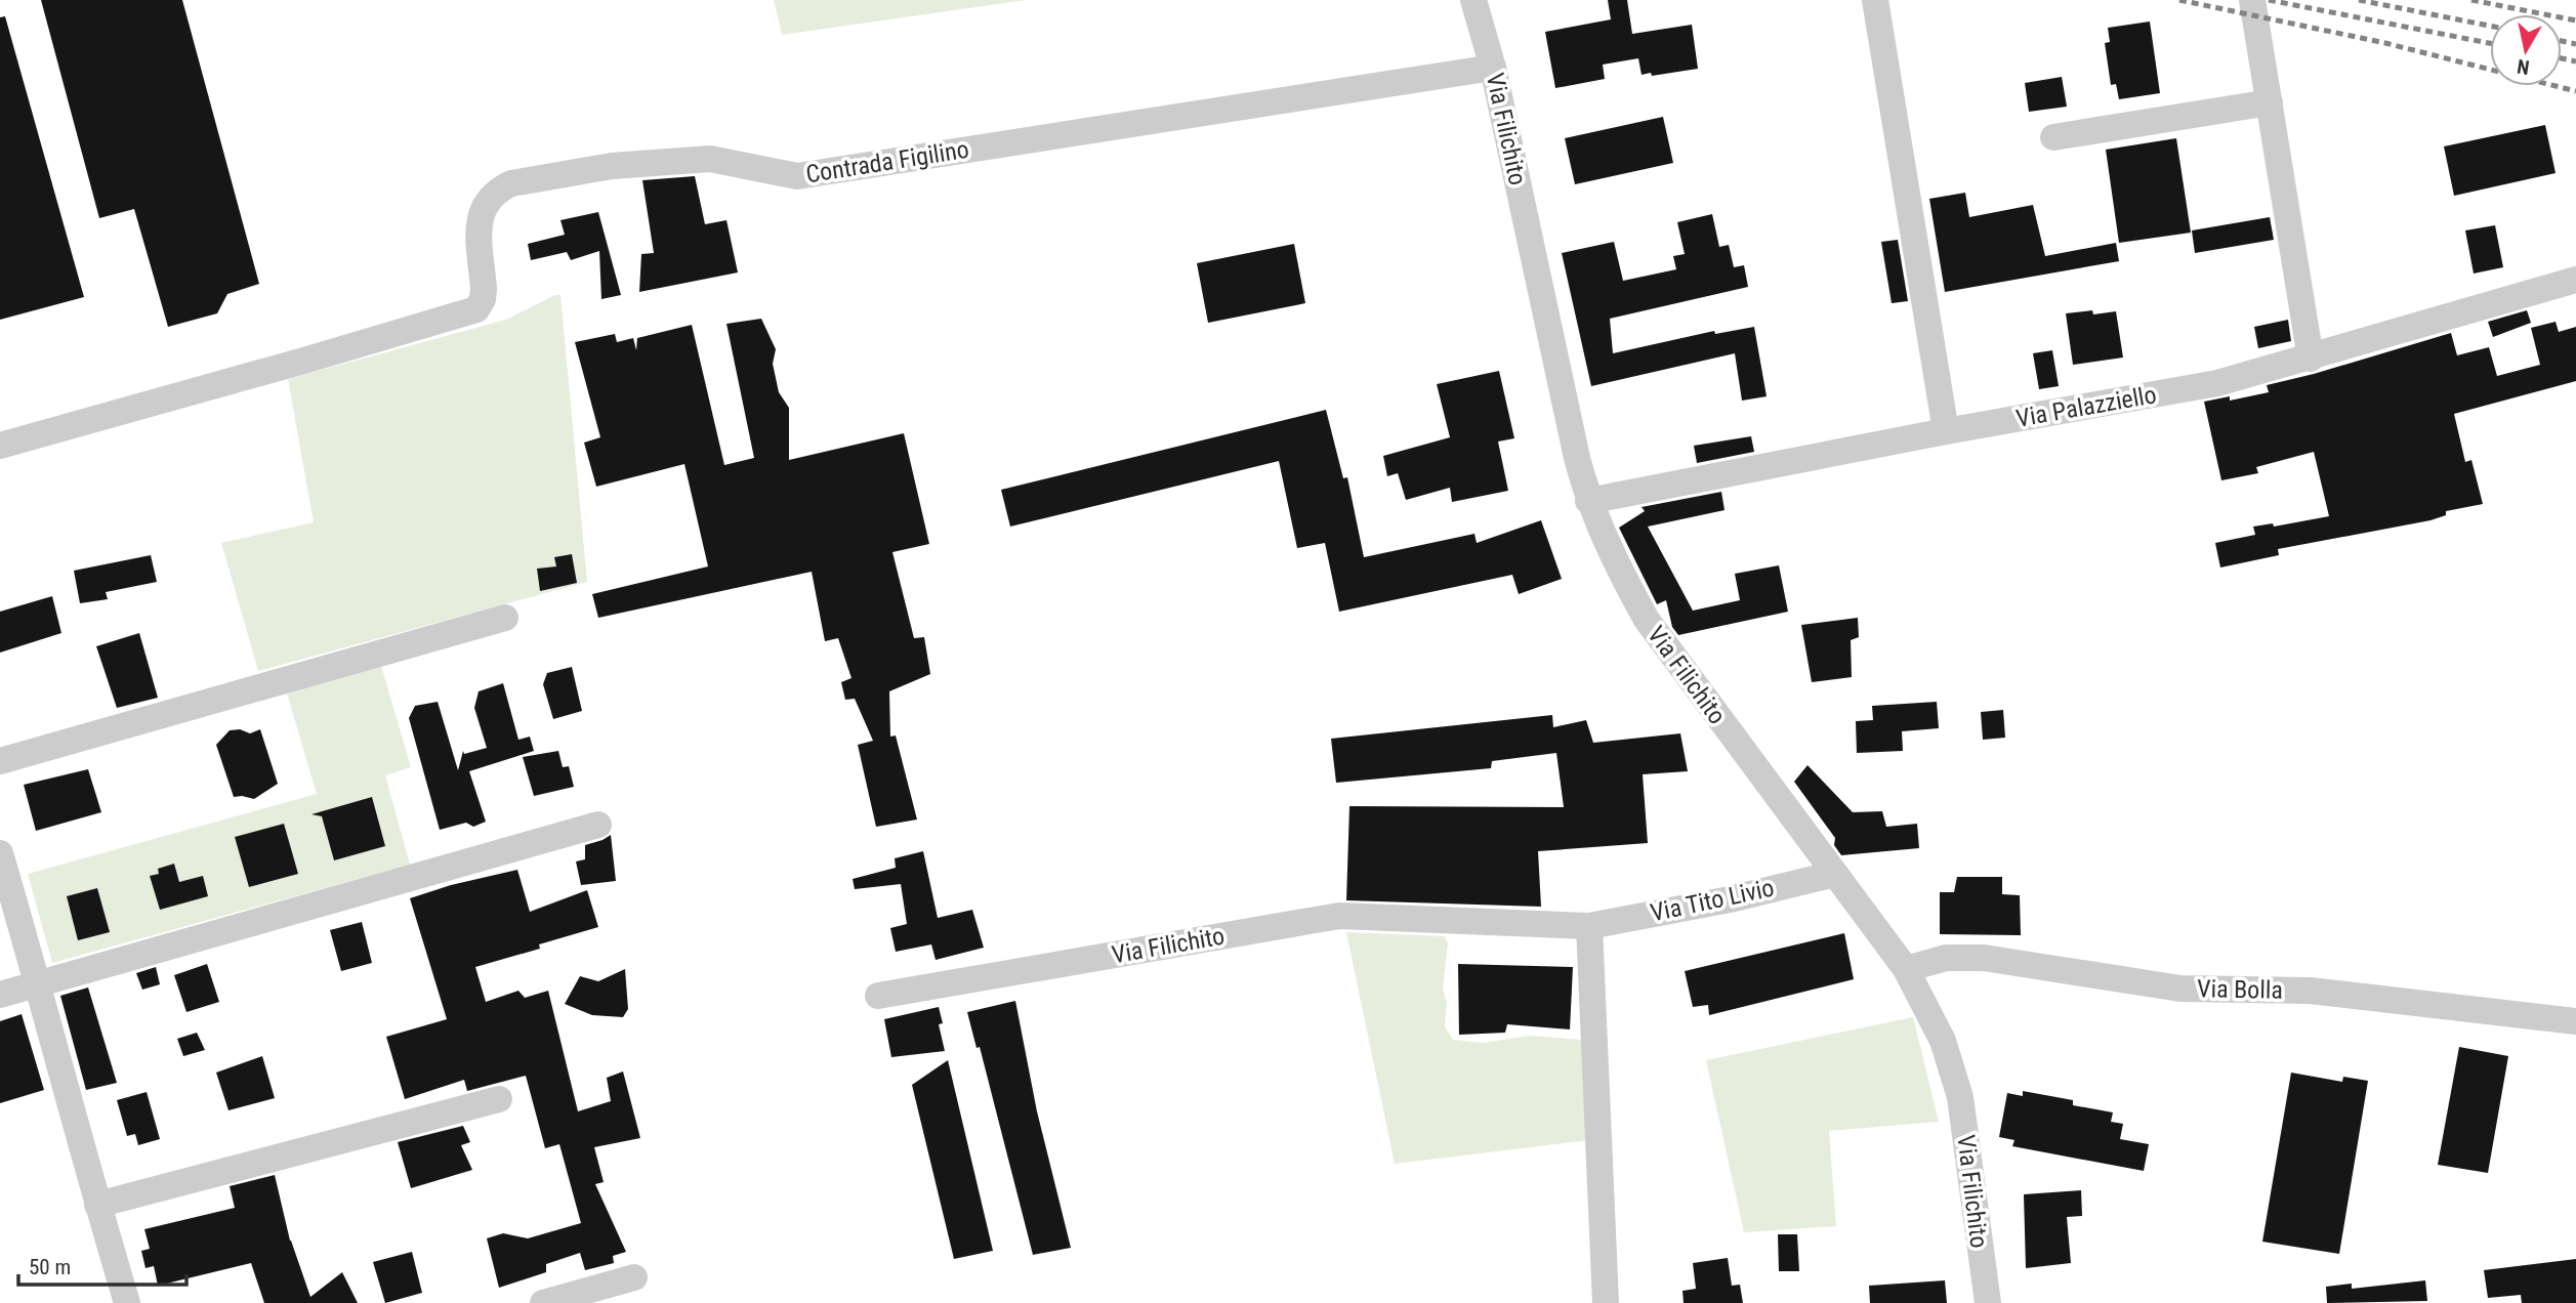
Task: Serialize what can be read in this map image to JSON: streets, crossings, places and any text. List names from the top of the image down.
{
  "streets": {
    "street": [
      "Via Filichito",
      "Contrada Figilino",
      "Via Palazziello",
      "Via Tito Livio",
      "Via Bolla"
    ]
  },
  "crossings": [
    ["Via Filichito", "Contrada Figilino"],
    ["Via Filichito", "Via Palazziello"],
    ["Via Filichito", "Via Tito Livio"],
    ["Via Filichito", "Via Bolla"]
  ],
  "scale_bar": "50 m",
  "north": "bottom"
}
